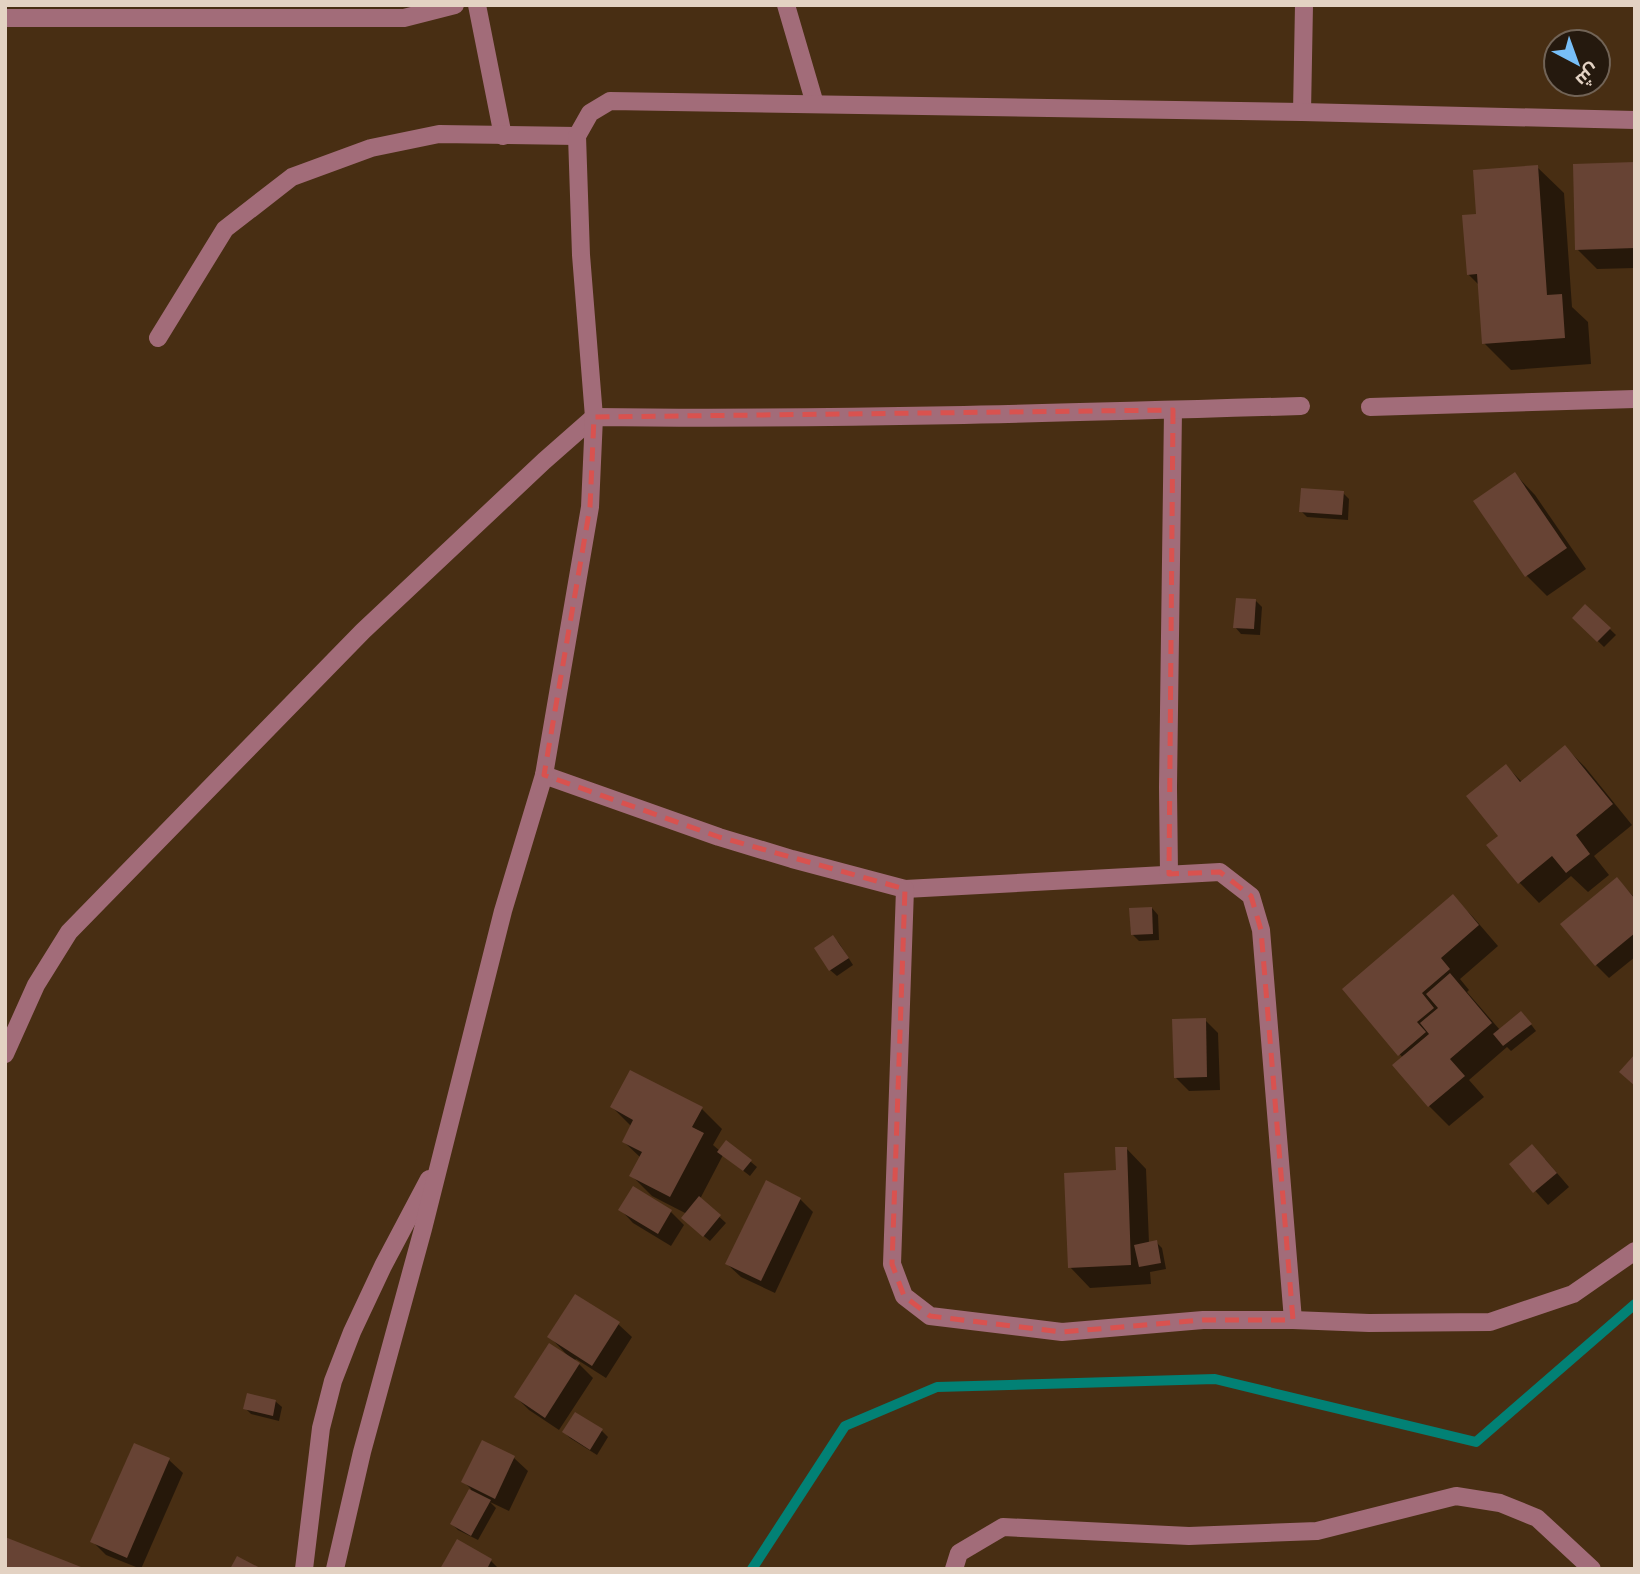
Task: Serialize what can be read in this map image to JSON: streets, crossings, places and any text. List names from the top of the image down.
{
  "north": "bottom right"
}
